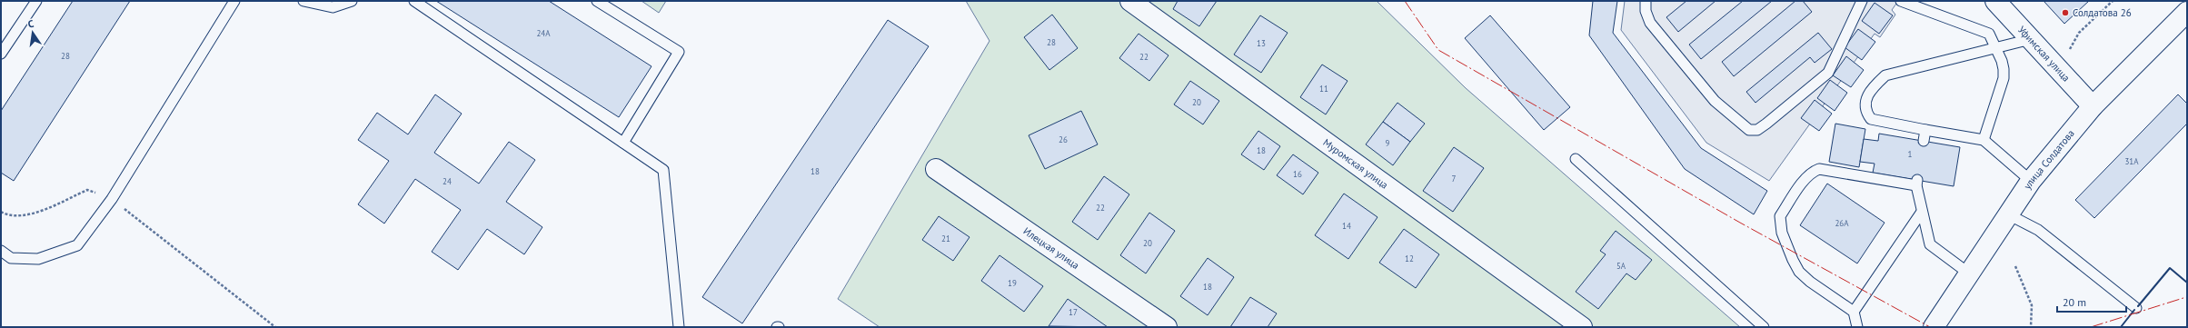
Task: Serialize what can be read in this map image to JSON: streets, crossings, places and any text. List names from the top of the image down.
{
  "streets": {
    "street": [
      "Уфимская улица",
      "улица Солдатова",
      "Муромская улица",
      "Илецкая улица"
    ]
  },
  "crossings": [
    ["Уфимская улица", "улица Солдатова"]
  ],
  "places": ["Солдатова 26"],
  "house_numbers": [
    "24А",
    "28",
    "13",
    "28",
    "22",
    "11",
    "20",
    "26",
    "9",
    "18",
    "1",
    "31А",
    "18",
    "16",
    "7",
    "24",
    "22",
    "26А",
    "14",
    "21",
    "20",
    "12",
    "5А",
    "19",
    "18",
    "17"
  ],
  "scale_bar": "20 m",
  "north": "top"
}
